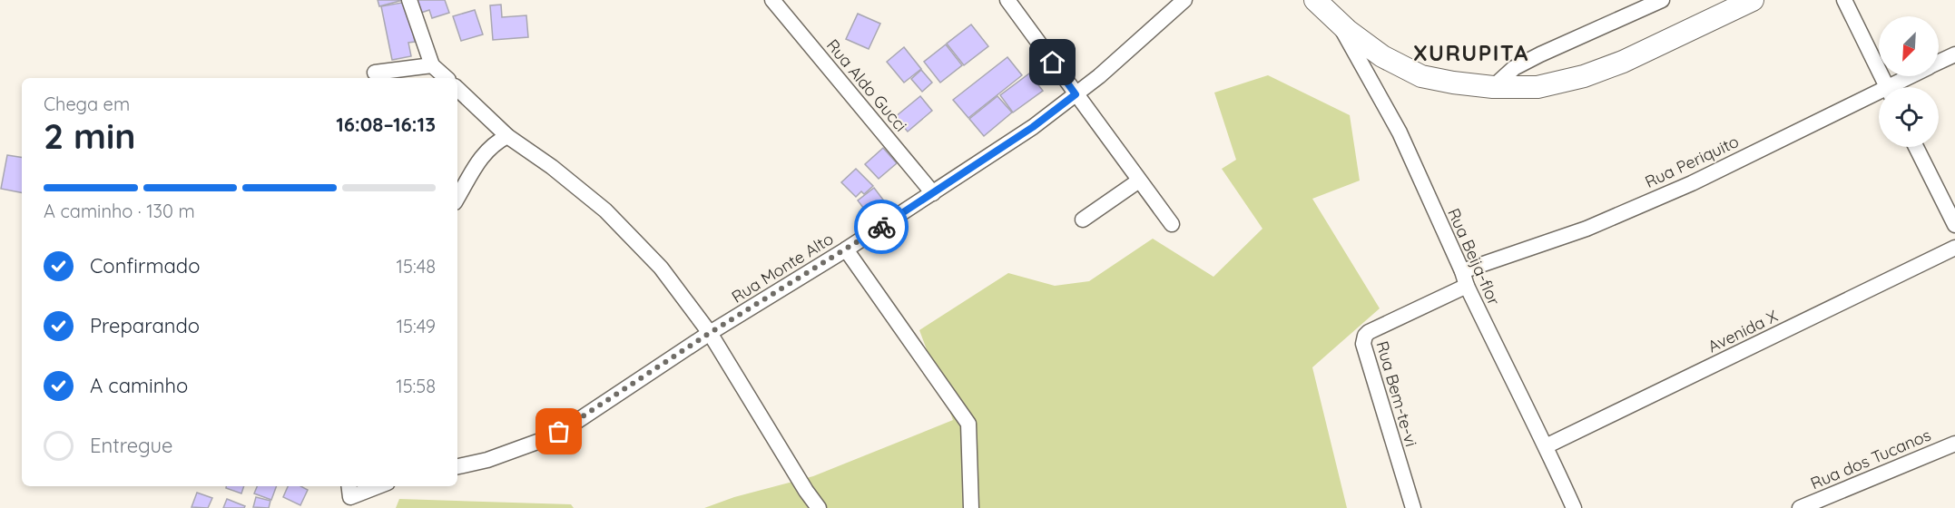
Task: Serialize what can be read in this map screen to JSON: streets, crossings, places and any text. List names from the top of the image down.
{
  "streets": {
    "street": [
      "Rua Aldo Gucci",
      "Rua Periquito",
      "Rua Beija-flor",
      "Rua Monte Alto",
      "Avenida X",
      "Rua Bem-te-vi",
      "Rua dos Tucanos"
    ]
  },
  "crossings": [
    ["Rua Aldo Gucci", "Rua Monte Alto"],
    ["Rua Periquito", "Rua Beija-flor"],
    ["Rua Periquito", "Rua Bem-te-vi"],
    ["Rua Beija-flor", "Avenida X"],
    ["Rua Beija-flor", "Rua Bem-te-vi"]
  ],
  "districts": ["XURUPITA"],
  "north": "bottom left",
  "page": {
    "heading": ["2 min", "Chega em", "16:08–16:13"],
    "bar": "A caminho · 130 m",
    "list": [
      ["Confirmado", "15:48"],
      ["Preparando", "15:49"],
      ["A caminho", "15:58"],
      "Entregue"
    ]
  }
}
